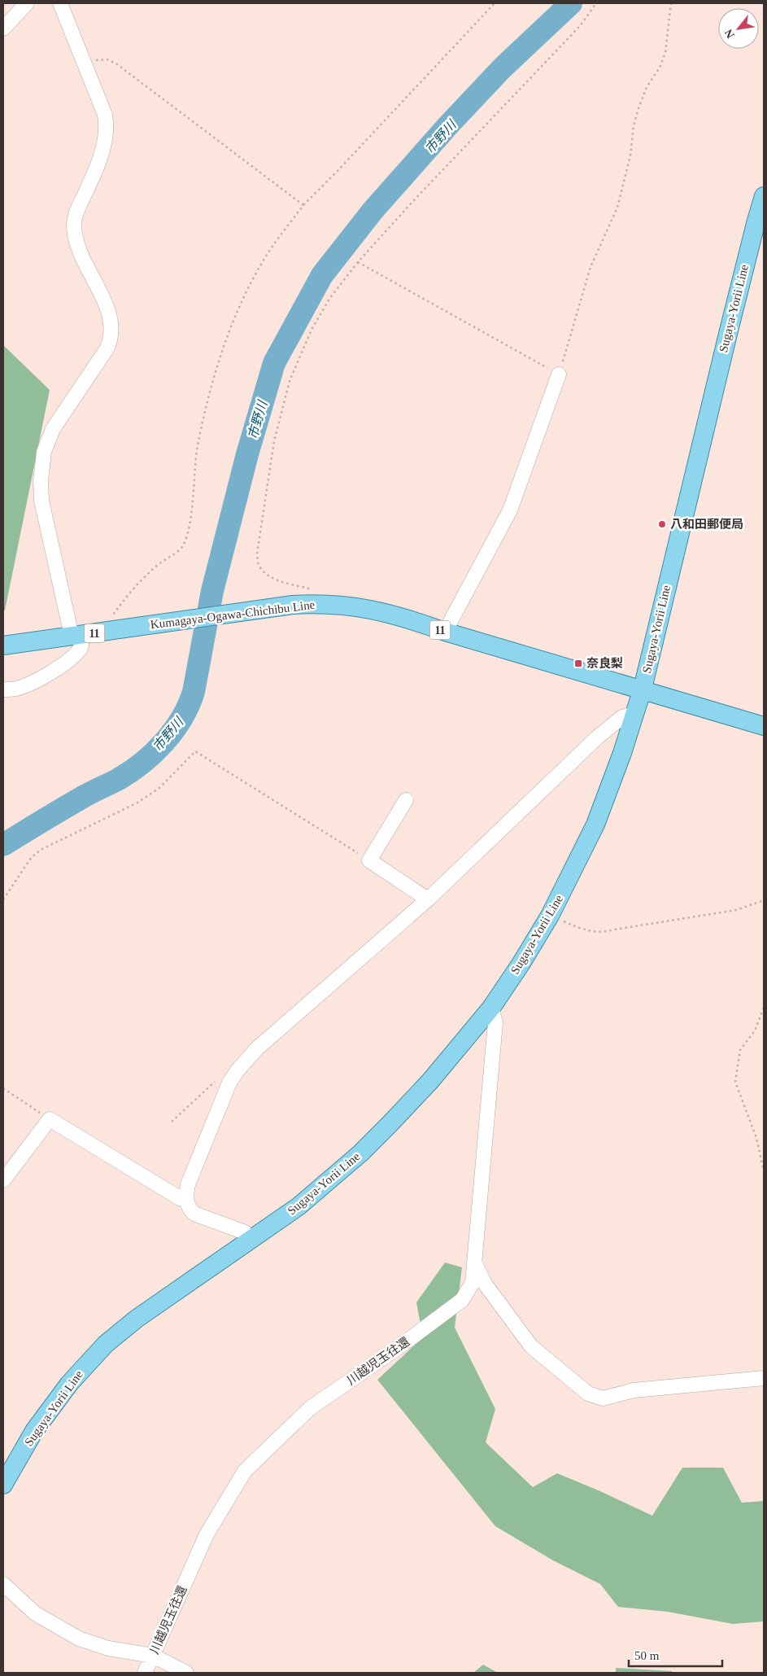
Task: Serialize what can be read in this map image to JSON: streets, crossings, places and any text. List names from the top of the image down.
{
  "streets": {
    "main road": ["Sugaya-Yorii Line", "Kumagaya-Ogawa-Chichibu Line", "11"],
    "street": ["川越児玉往還"]
  },
  "crossings": [
    ["Sugaya-Yorii Line", "Kumagaya-Ogawa-Chichibu Line"],
    ["Sugaya-Yorii Line", "川越児玉往還"]
  ],
  "water": ["市野川"],
  "places": {
    "other": ["八和田郵便局"],
    "transit": ["奈良梨"]
  },
  "scale_bar": "50 m",
  "north": "bottom left"
}
